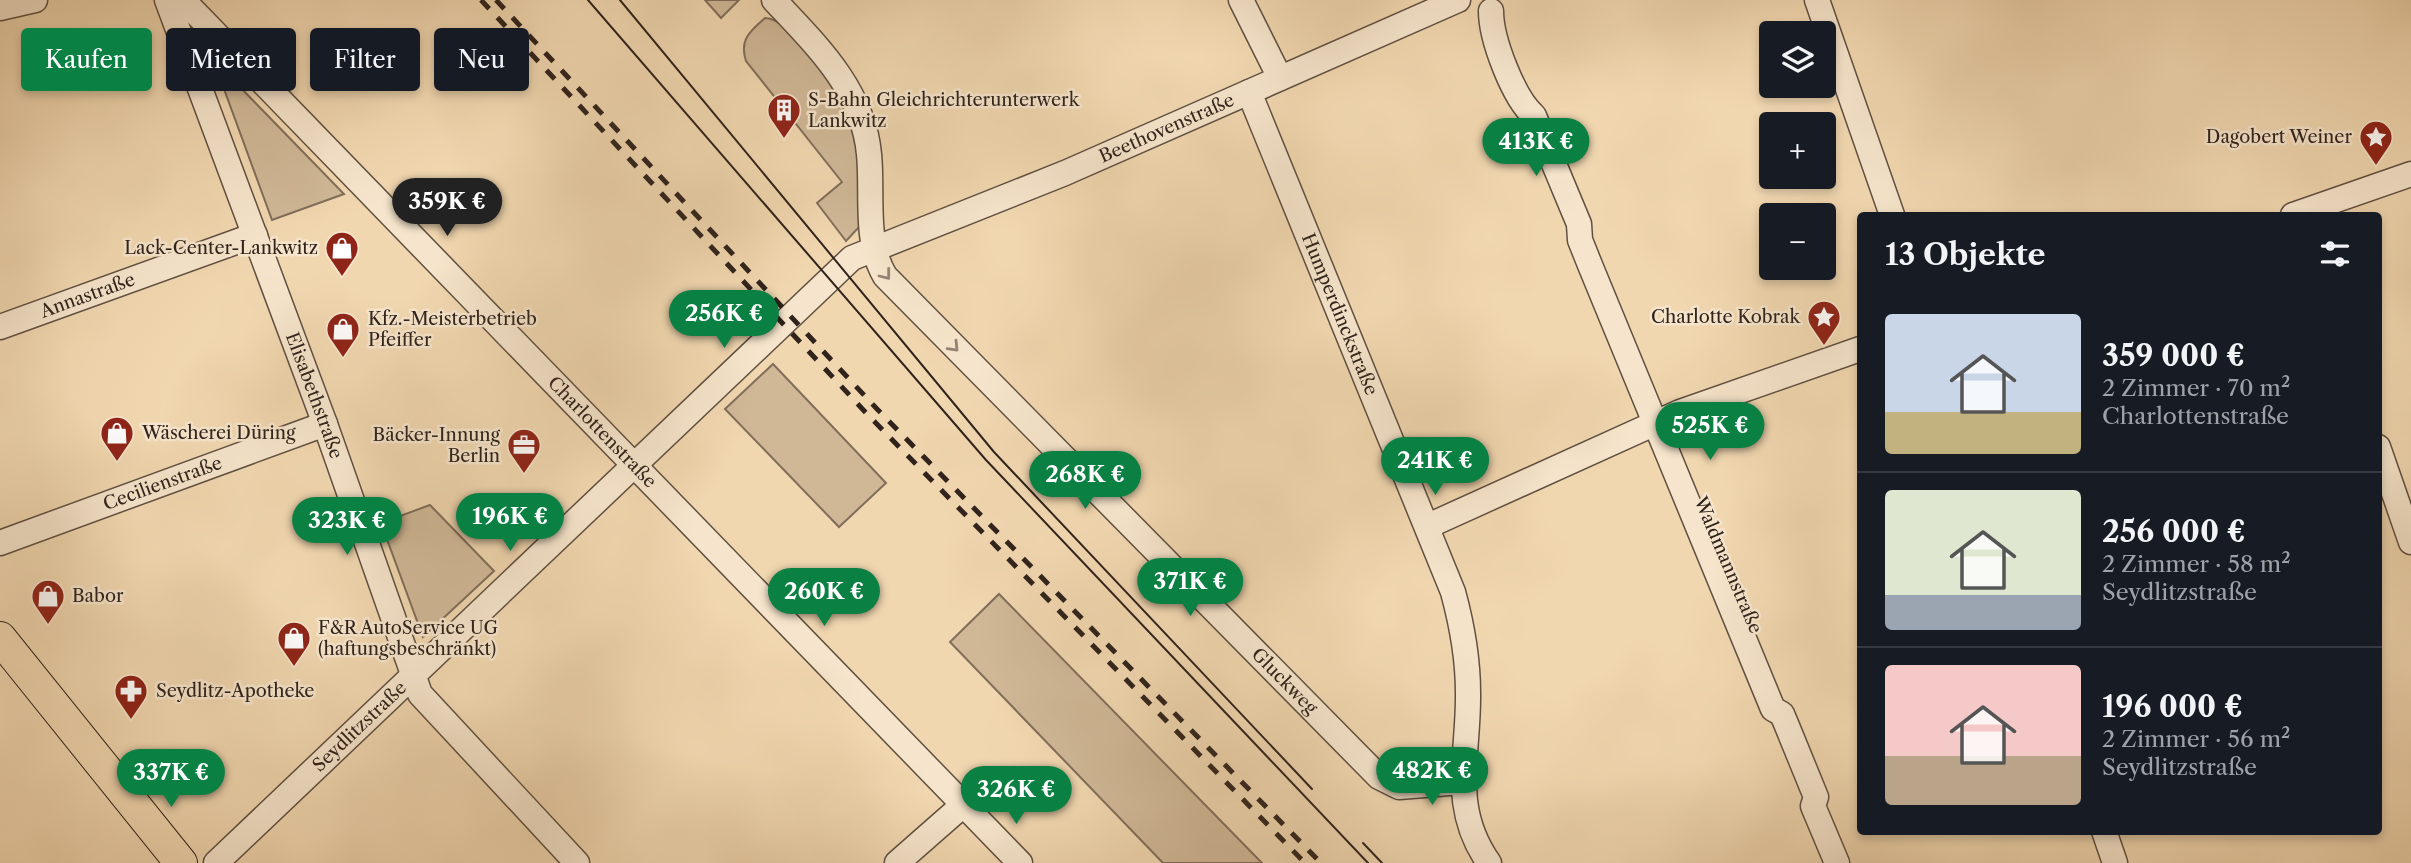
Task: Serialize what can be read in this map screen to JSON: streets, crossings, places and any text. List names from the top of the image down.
{
  "streets": {
    "street": [
      "Beethovenstraße",
      "Annastraße",
      "Humperdinckstraße",
      "Elisabethstraße",
      "Charlottenstraße",
      "Cecilienstraße",
      "Waldmannstraße",
      "Gluckweg",
      "Seydlitzstraße"
    ]
  },
  "crossings": [
    ["Beethovenstraße", "Humperdinckstraße"],
    ["Beethovenstraße", "Gluckweg"],
    ["Beethovenstraße", "Seydlitzstraße"],
    ["Annastraße", "Elisabethstraße"],
    ["Humperdinckstraße", "Gluckweg"],
    ["Elisabethstraße", "Cecilienstraße"],
    ["Elisabethstraße", "Seydlitzstraße"],
    ["Charlottenstraße", "Seydlitzstraße"],
    ["Gluckweg", "Seydlitzstraße"]
  ],
  "one_way": ["Gluckweg"],
  "places": {
    "building": ["S-Bahn Gleichrichterunterwerk Lankwitz"],
    "place": ["Dagobert Weiner", "Charlotte Kobrak"],
    "shop": [
      "Lack-Center-Lankwitz",
      "Kfz.-Meisterbetrieb Pfeiffer",
      "Wäscherei Düring",
      "Babor",
      "F&R AutoService UG (haftungsbeschränkt)"
    ],
    "office": ["Bäcker-Innung Berlin"],
    "pharmacy": ["Seydlitz-Apotheke"]
  },
  "page": {
    "map_buttons": ["+", "−"],
    "chip": [
      "Kaufen",
      "Mieten",
      "Filter",
      "Neu"
    ],
    "price": [
      "413K €",
      "359K €",
      "256K €",
      "525K €",
      "241K €",
      "268K €",
      "196K €",
      "323K €",
      "371K €",
      "260K €",
      "482K €",
      "337K €",
      "326K €"
    ],
    "heading": "13 Objekte",
    "list": [
      {
        "name": "359 000 €",
        "note": "2 Zimmer · 70 m² · Charlottenstraße"
      },
      {
        "name": "256 000 €",
        "note": "2 Zimmer · 58 m² · Seydlitzstraße"
      },
      {
        "name": "196 000 €",
        "note": "2 Zimmer · 56 m² · Seydlitzstraße"
      }
    ]
  }
}
